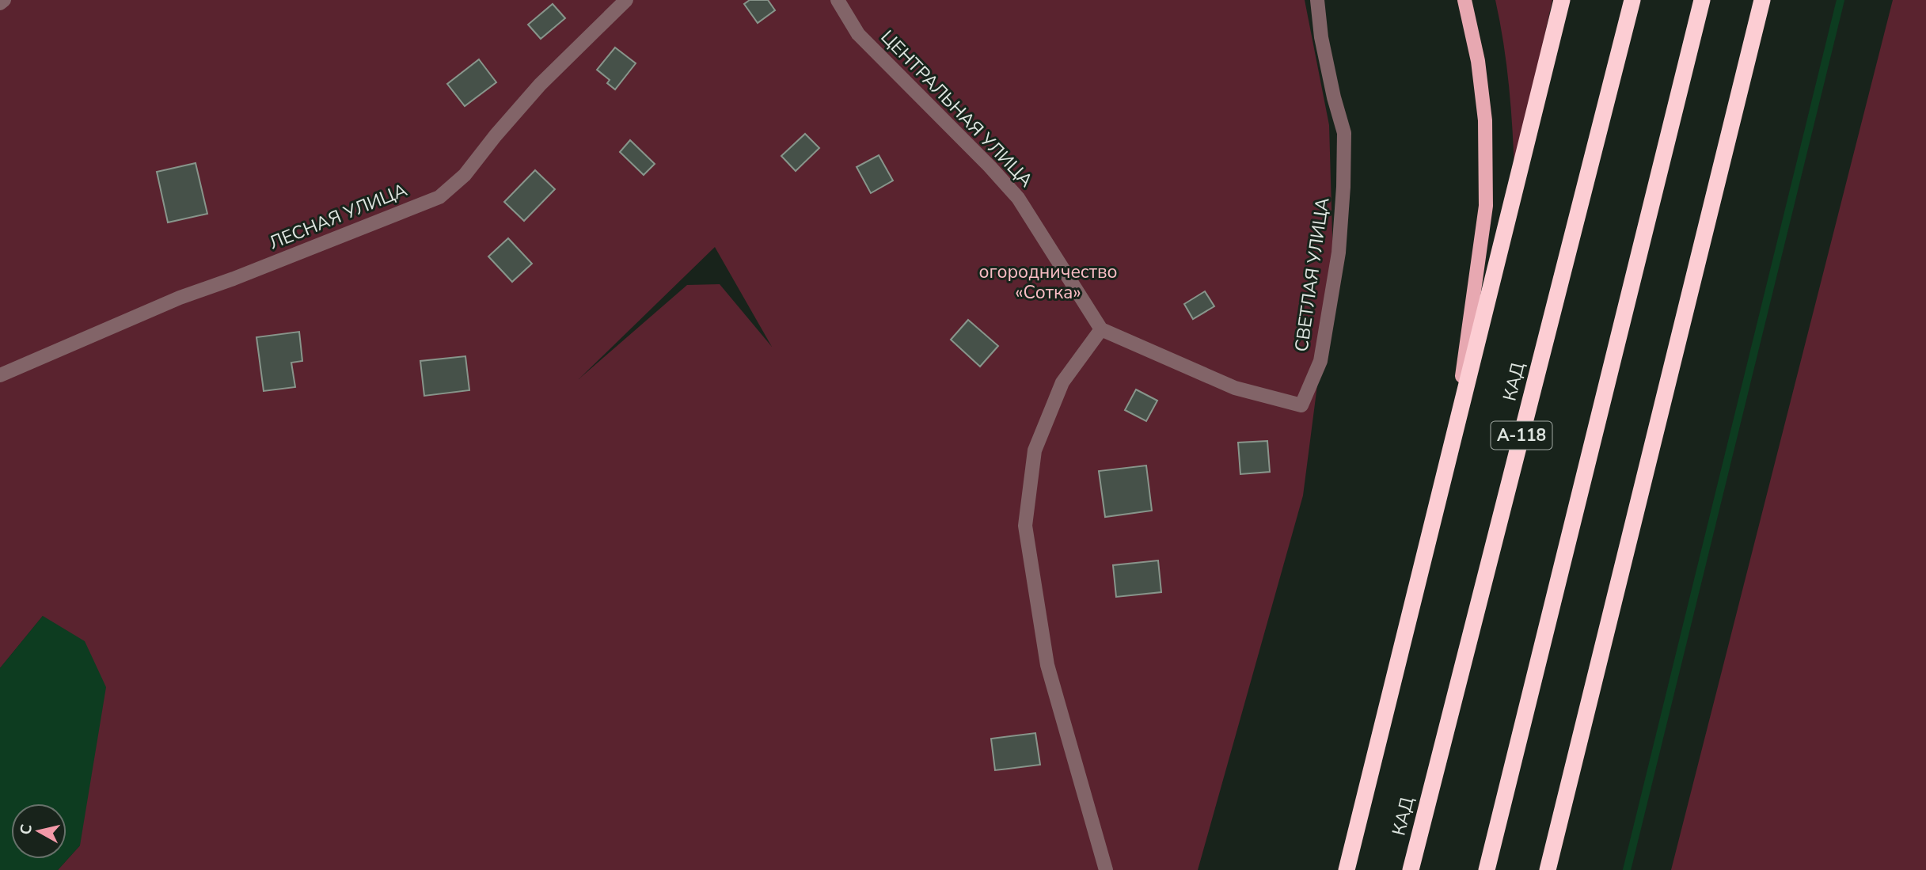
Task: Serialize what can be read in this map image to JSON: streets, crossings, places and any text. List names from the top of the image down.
{
  "streets": {
    "highway": ["КАД", "А-118"],
    "street": ["ЦЕНТРАЛЬНАЯ УЛИЦА", "ЛЕСНАЯ УЛИЦА", "СВЕТЛАЯ УЛИЦА"]
  },
  "crossings": [
    ["ЦЕНТРАЛЬНАЯ УЛИЦА", "СВЕТЛАЯ УЛИЦА"]
  ],
  "parks": ["огородничество «Сотка»"],
  "north": "left"
}
